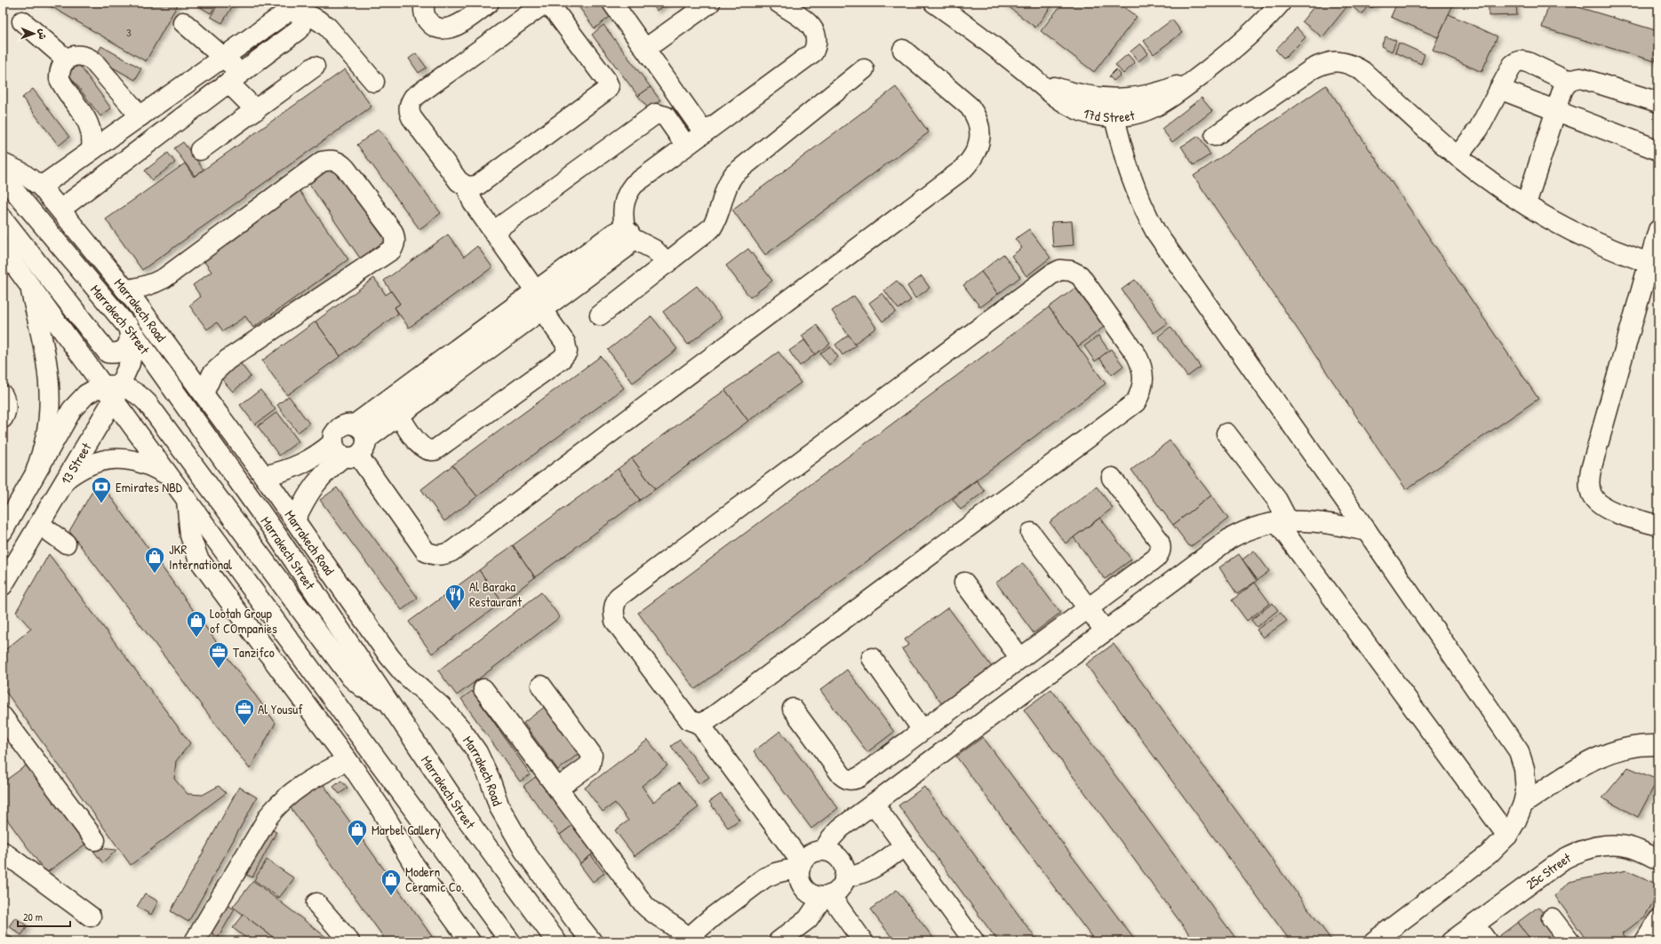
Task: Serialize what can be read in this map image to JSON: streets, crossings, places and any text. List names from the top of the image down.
{
  "streets": {
    "main road": [
      "17d Street",
      "Marrakech Road",
      "Marrakech Street",
      "13 Street",
      "25c Street"
    ]
  },
  "crossings": [
    ["Marrakech Street", "13 Street"]
  ],
  "places": {
    "bank": ["Emirates NBD"],
    "shop": [
      "JKR International",
      "Lootah Group of COmpanies",
      "Marbel Gallery",
      "Modern Ceramic Co."
    ],
    "restaurant": ["Al Baraka Restaurant"],
    "office": ["Tanzifco", "Al Yousuf"]
  },
  "house_numbers": ["3"],
  "scale_bar": "20 m",
  "north": "right"
}
